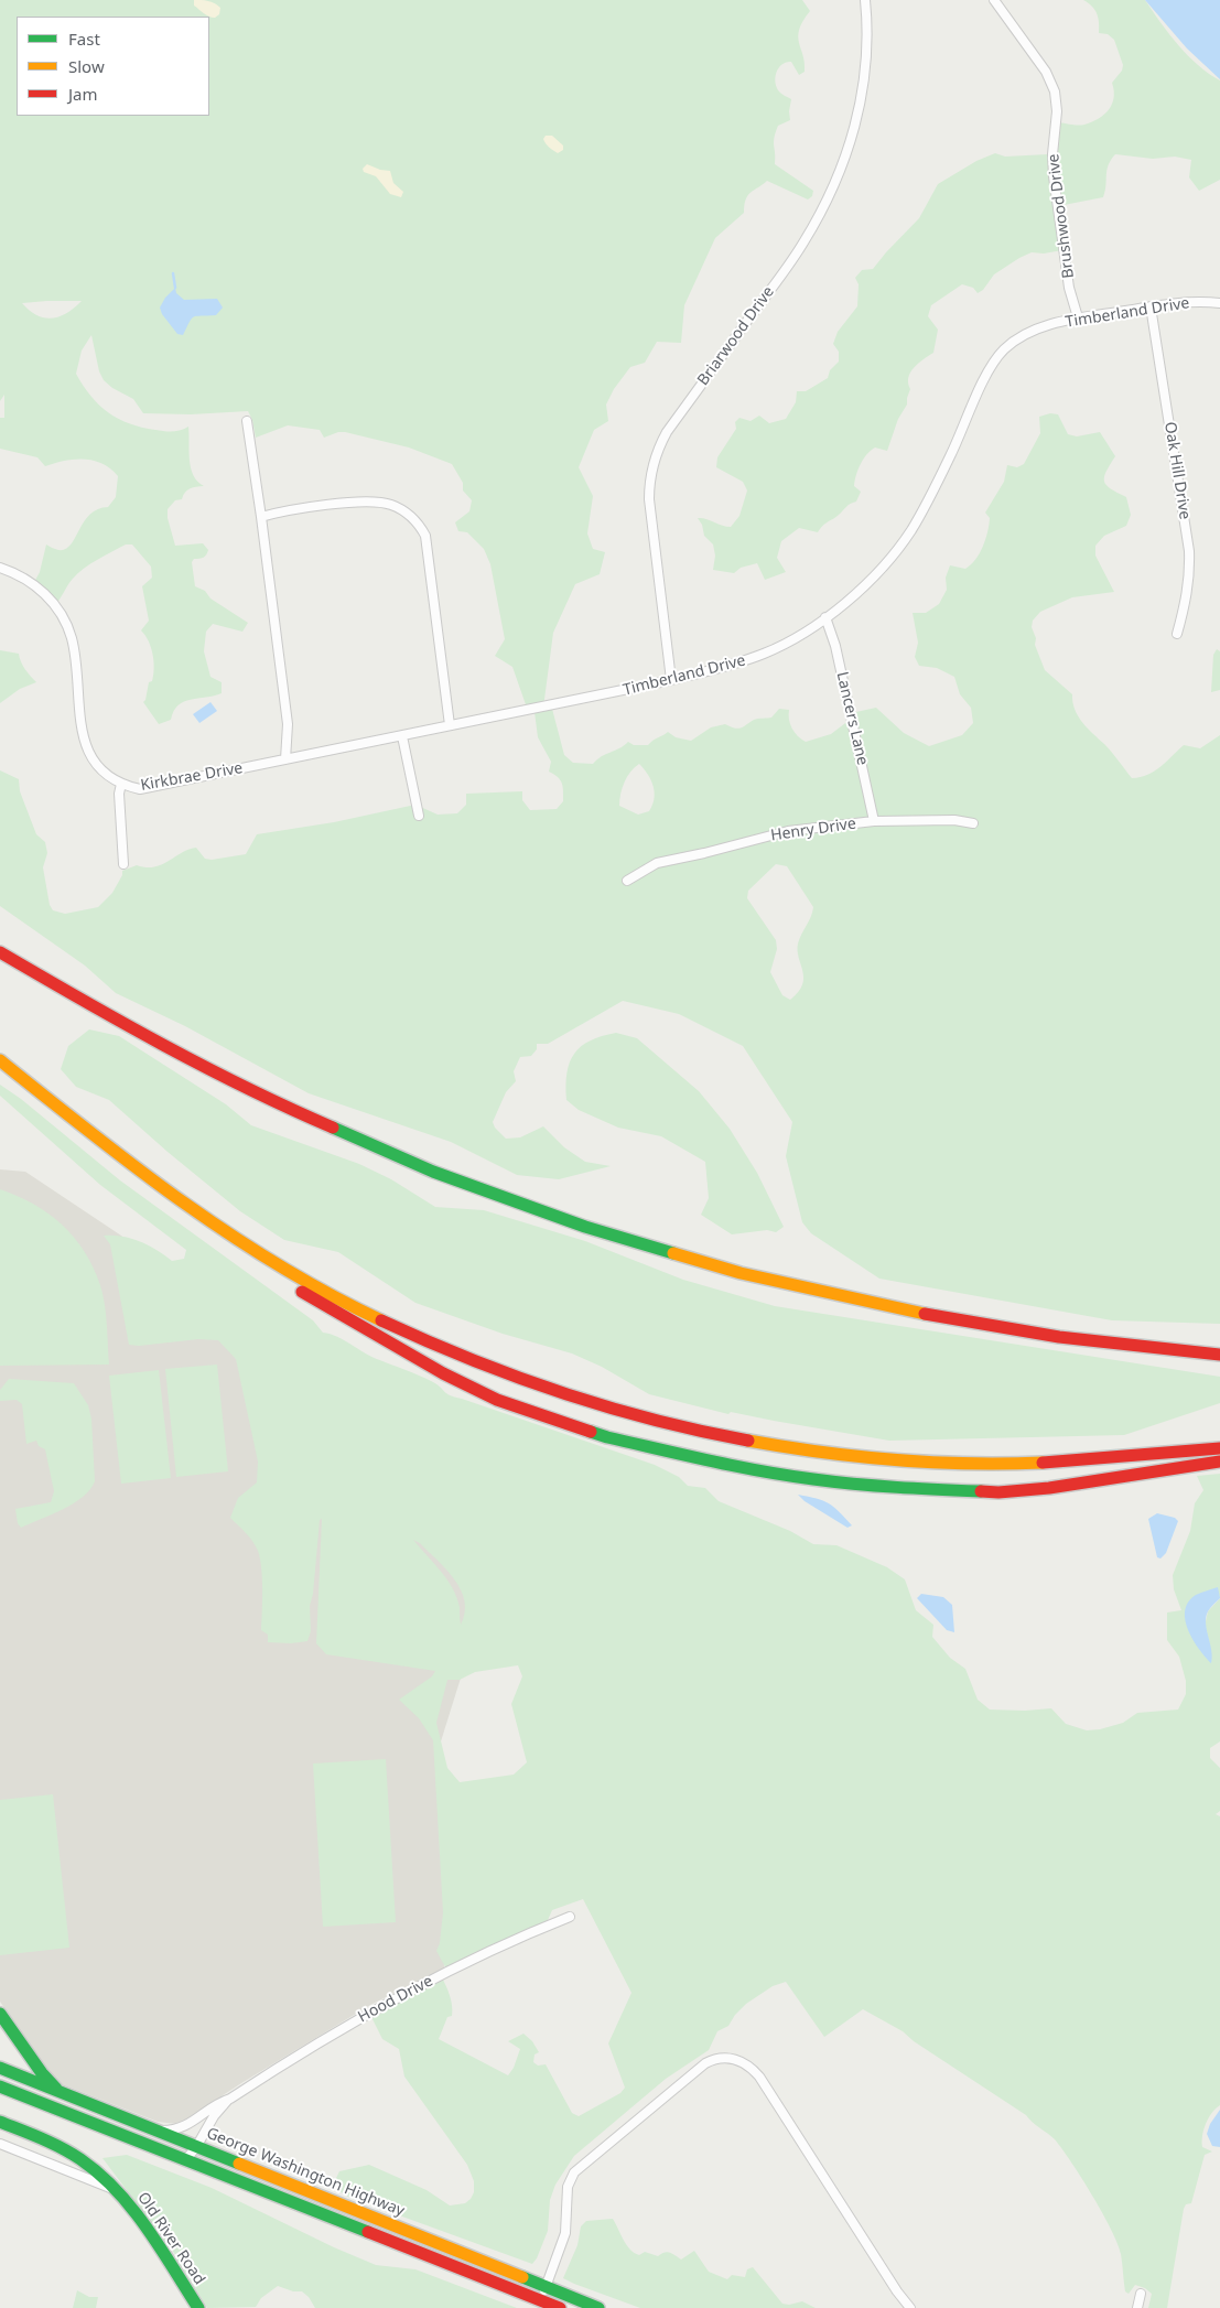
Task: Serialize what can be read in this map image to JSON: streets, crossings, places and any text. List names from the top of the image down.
{
  "streets": {
    "main road": ["George Washington Highway", "Old River Road"],
    "street": [
      "Brushwood Drive",
      "Timberland Drive",
      "Briarwood Drive",
      "Oak Hill Drive",
      "Lancers Lane",
      "Kirkbrae Drive",
      "Henry Drive",
      "Hood Drive"
    ]
  },
  "crossings": [
    ["Brushwood Drive", "Timberland Drive"],
    ["Timberland Drive", "Briarwood Drive"],
    ["Timberland Drive", "Oak Hill Drive"],
    ["Timberland Drive", "Lancers Lane"],
    ["Timberland Drive", "Kirkbrae Drive"],
    ["Lancers Lane", "Henry Drive"],
    ["Hood Drive", "George Washington Highway"]
  ],
  "legend": ["Fast", "Slow", "Jam"]
}
